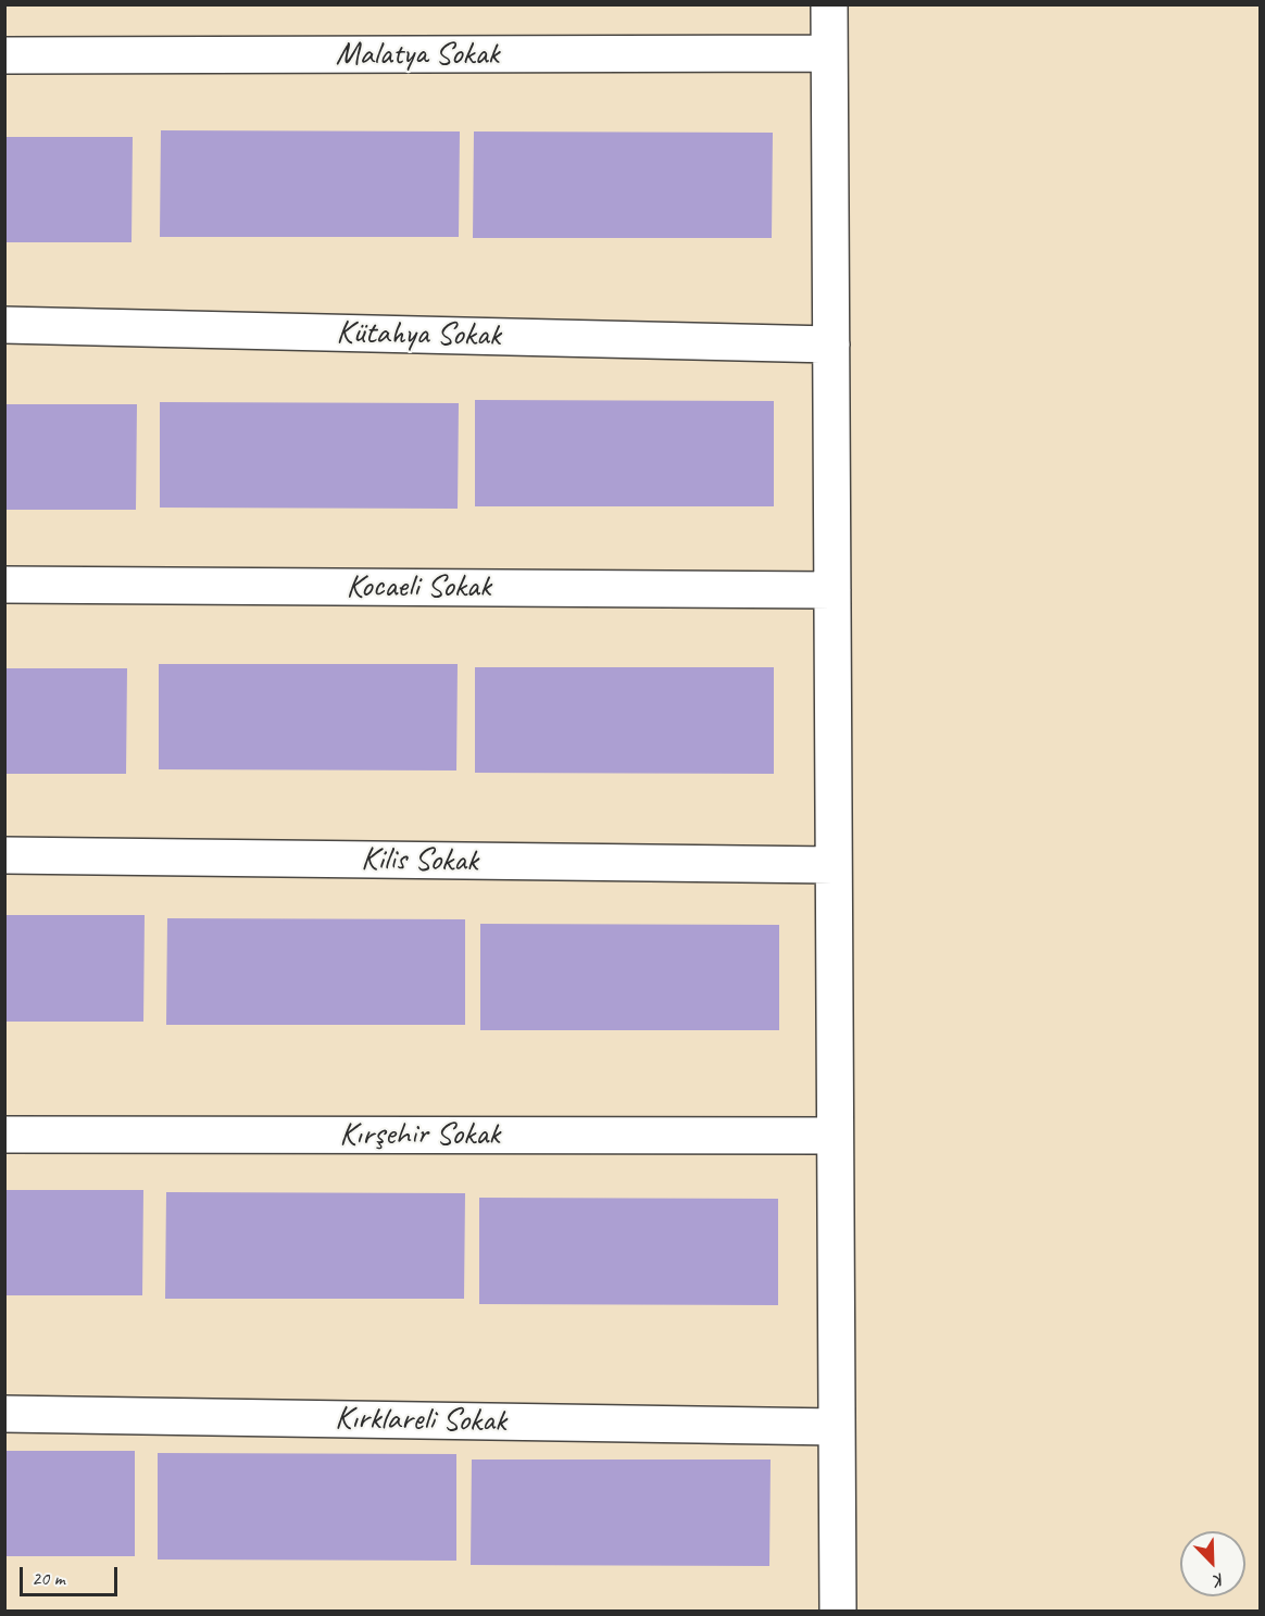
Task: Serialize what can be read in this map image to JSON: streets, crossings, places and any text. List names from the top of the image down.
{
  "streets": {
    "street": [
      "Malatya Sokak",
      "Kütahya Sokak",
      "Kocaeli Sokak",
      "Kilis Sokak",
      "Kırşehir Sokak",
      "Kırklareli Sokak"
    ]
  },
  "scale_bar": "20 m",
  "north": "bottom right"
}
